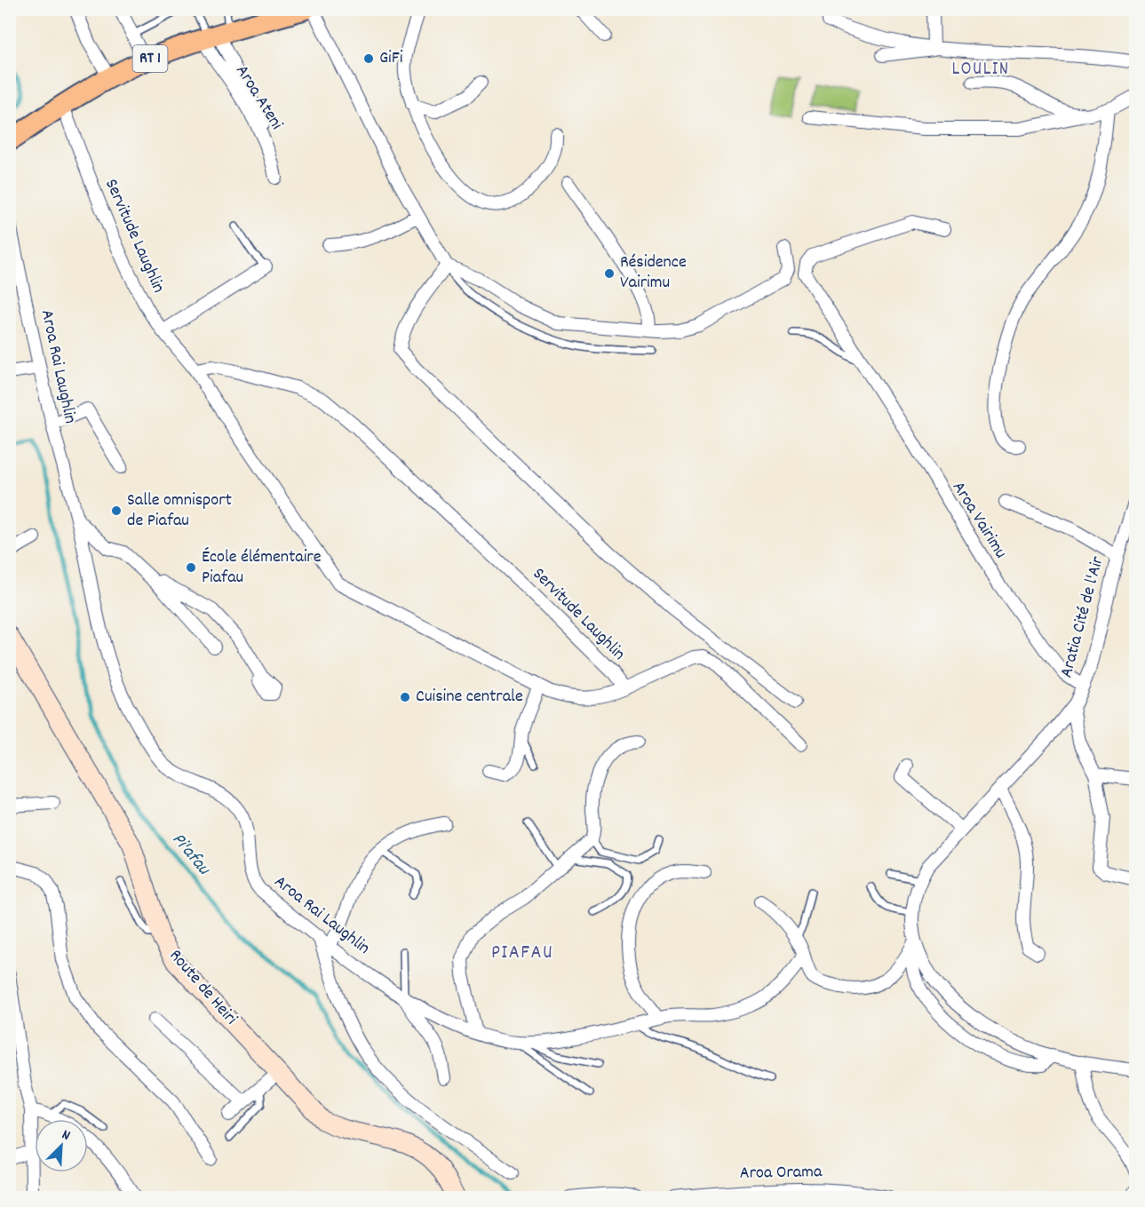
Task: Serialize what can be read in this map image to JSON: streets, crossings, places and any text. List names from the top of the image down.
{
  "streets": {
    "main road": ["RT 1", "Route de Heiri"],
    "street": [
      "Aroa Ateni",
      "Servitude Laughlin",
      "Aroa Rai Laughlin",
      "Aroa Vairimu",
      "Aratia Cité de l'Air",
      "Aroa Orama"
    ]
  },
  "crossings": [
    ["RT 1", "Aroa Ateni"],
    ["RT 1", "Servitude Laughlin"],
    ["Aroa Vairimu", "Aratia Cité de l'Air"]
  ],
  "districts": ["LOULIN", "PIAFAU"],
  "water": ["Pi'afau"],
  "places": [
    "GiFi",
    "Résidence Vairimu",
    "Salle omnisport de Piafau",
    "École élémentaire Piafau",
    "Cuisine centrale"
  ],
  "north": "top right"
}
